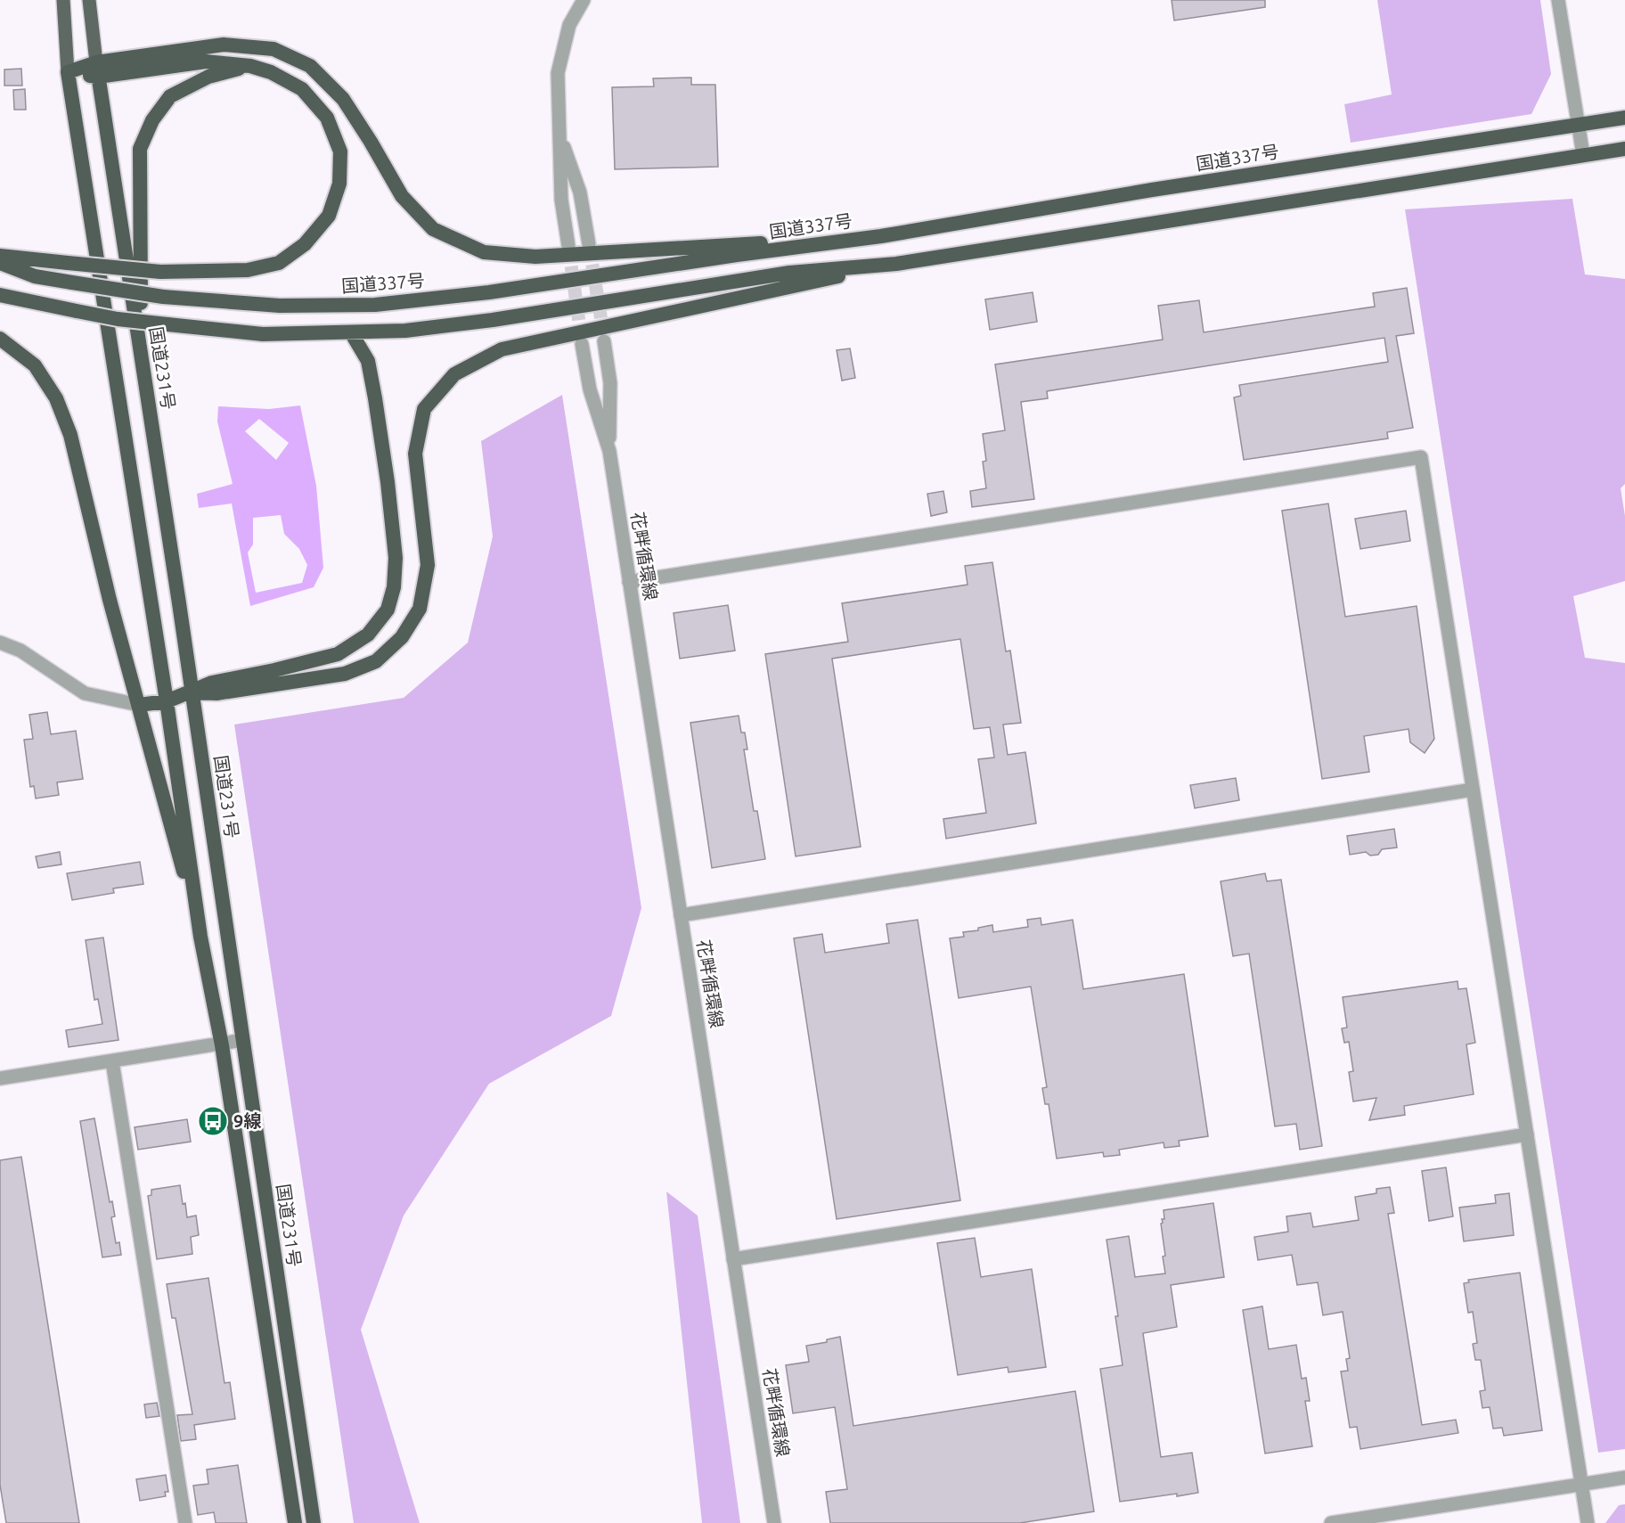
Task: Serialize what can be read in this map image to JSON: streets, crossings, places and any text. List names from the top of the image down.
{
  "streets": {
    "highway": ["国道337号", "国道231号"],
    "street": ["花畔循環線"]
  },
  "places": {
    "bus stop": ["9線"]
  }
}
